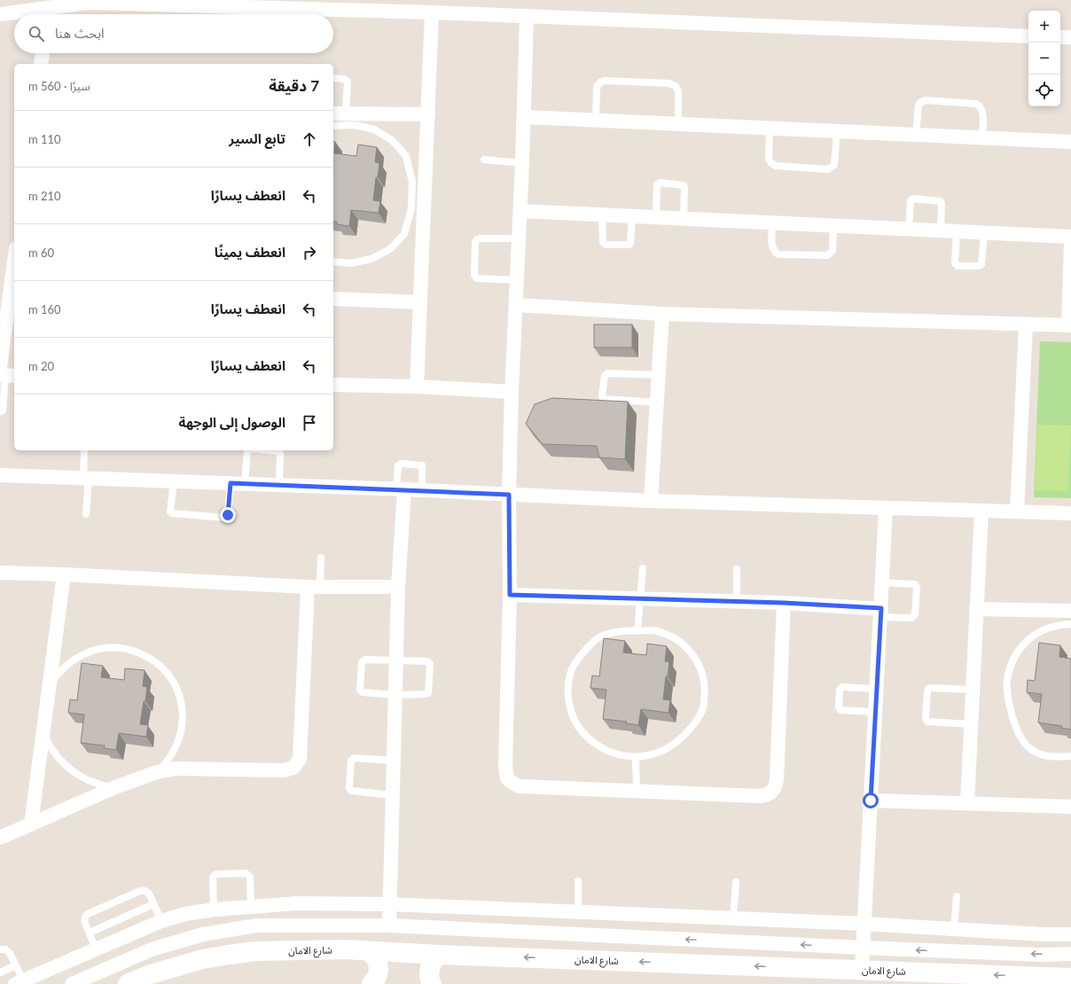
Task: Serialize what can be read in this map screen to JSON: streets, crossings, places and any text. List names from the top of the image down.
{
  "streets": {
    "street": ["شارع الامان"]
  },
  "page": {
    "map_buttons": ["+", "−"],
    "search": "ابحث هنا",
    "heading": ["7 دقيقة", "سيرًا · 560 m"],
    "list": [
      ["تابع السير", "110 m"],
      ["انعطف يسارًا", "210 m"],
      ["انعطف يمينًا", "60 m"],
      ["انعطف يسارًا", "160 m"],
      ["انعطف يسارًا", "20 m"],
      "الوصول إلى الوجهة"
    ]
  }
}
